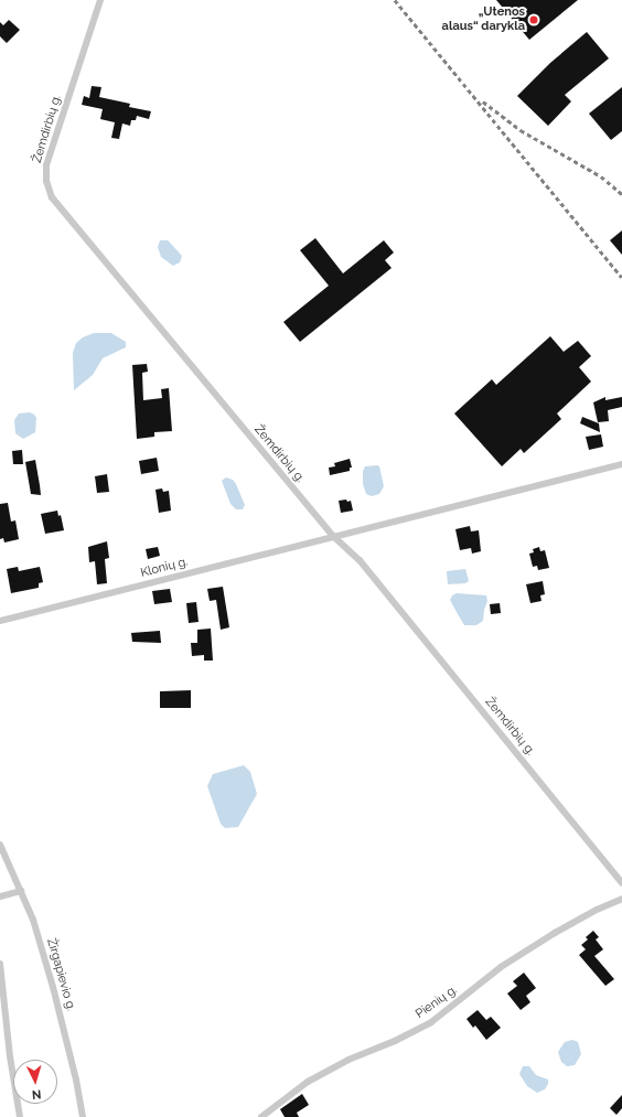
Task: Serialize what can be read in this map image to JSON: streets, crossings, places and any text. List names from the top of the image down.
{
  "streets": {
    "street": [
      "Žemdirbių g.",
      "Klonių g.",
      "Žirgapievio g.",
      "Pienių g."
    ]
  },
  "crossings": [
    ["Žemdirbių g.", "Klonių g."]
  ],
  "places": ["„Utenos alaus“ darykla"],
  "north": "bottom"
}
